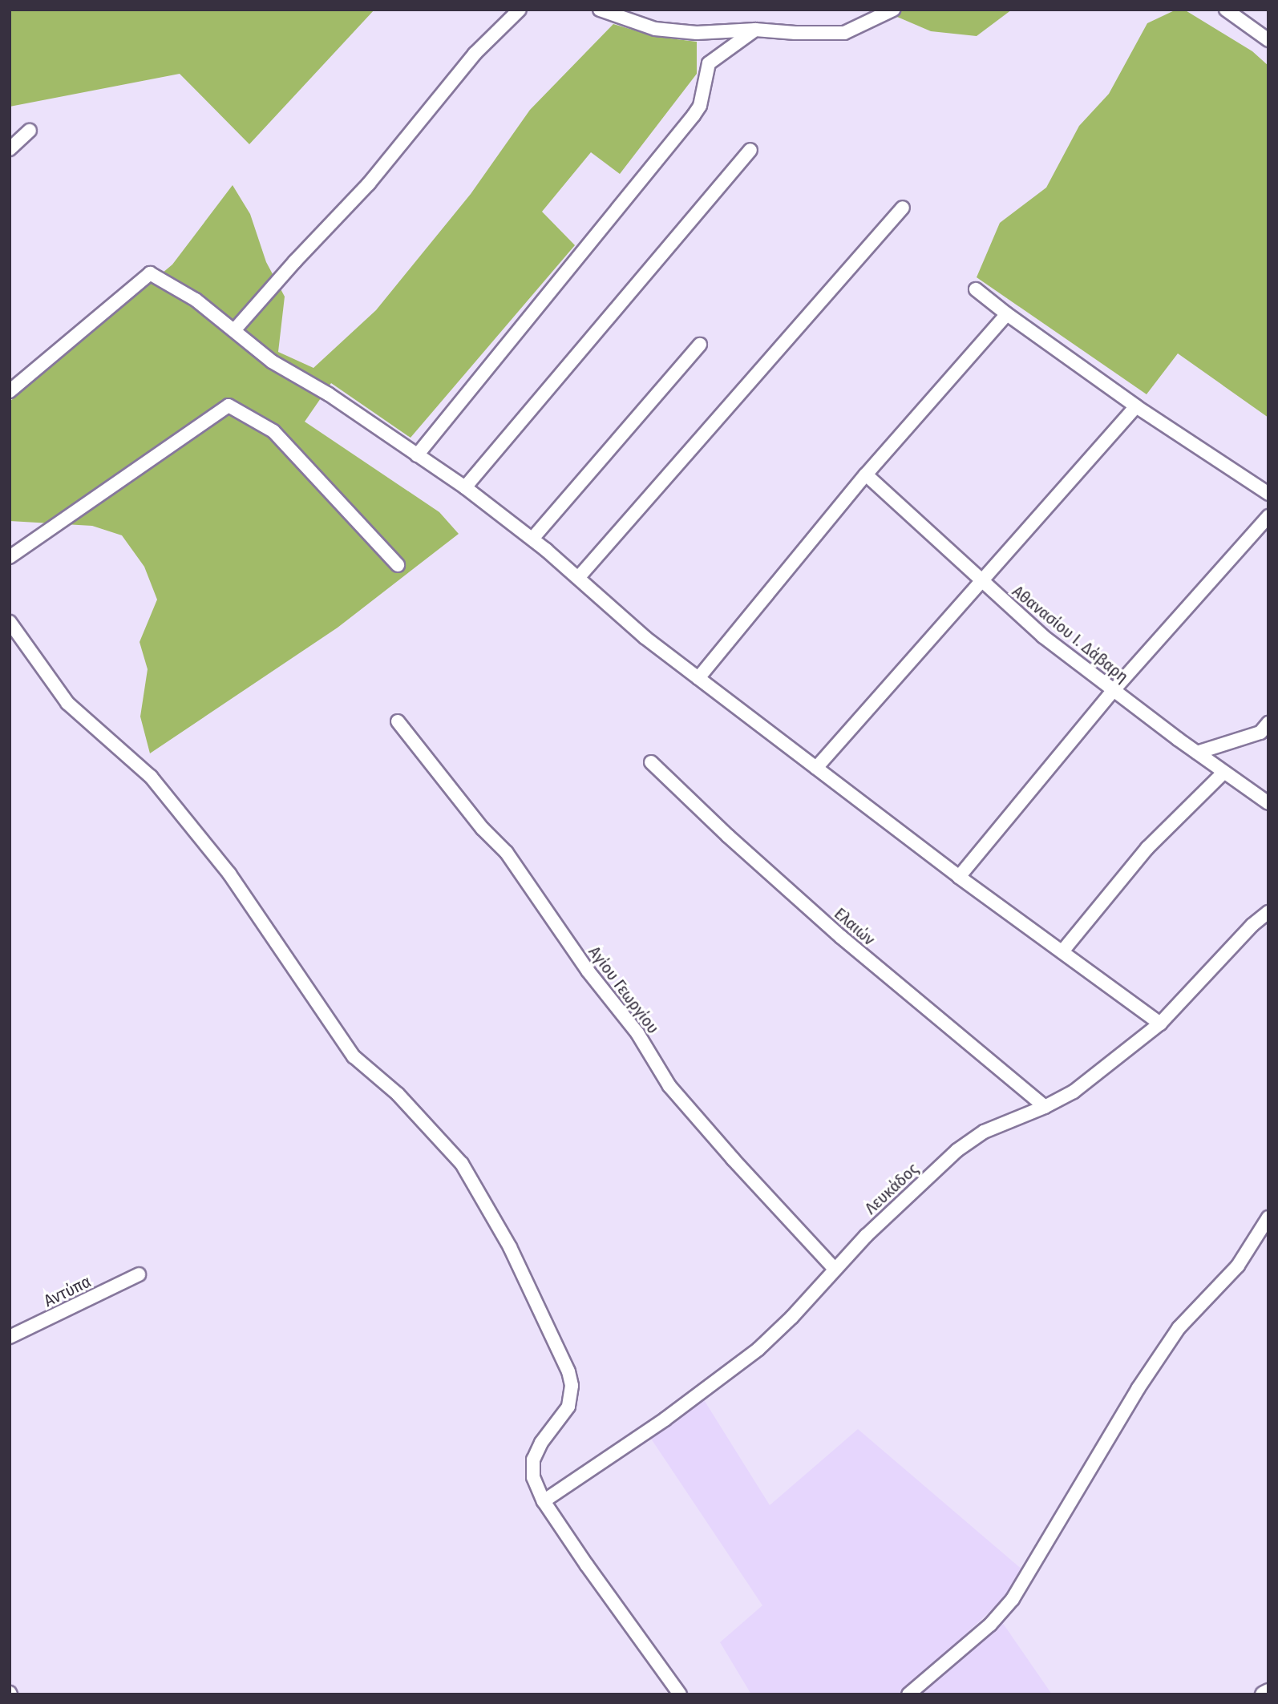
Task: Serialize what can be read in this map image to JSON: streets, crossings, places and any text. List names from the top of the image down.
{
  "streets": {
    "street": [
      "Αθανασίου Ι. Δάβαρη",
      "Ελαιών",
      "Αγίου Γεωργίου",
      "Λευκάδος",
      "Αντύπα"
    ]
  },
  "crossings": [
    ["Ελαιών", "Λευκάδος"],
    ["Αγίου Γεωργίου", "Λευκάδος"]
  ]
}
